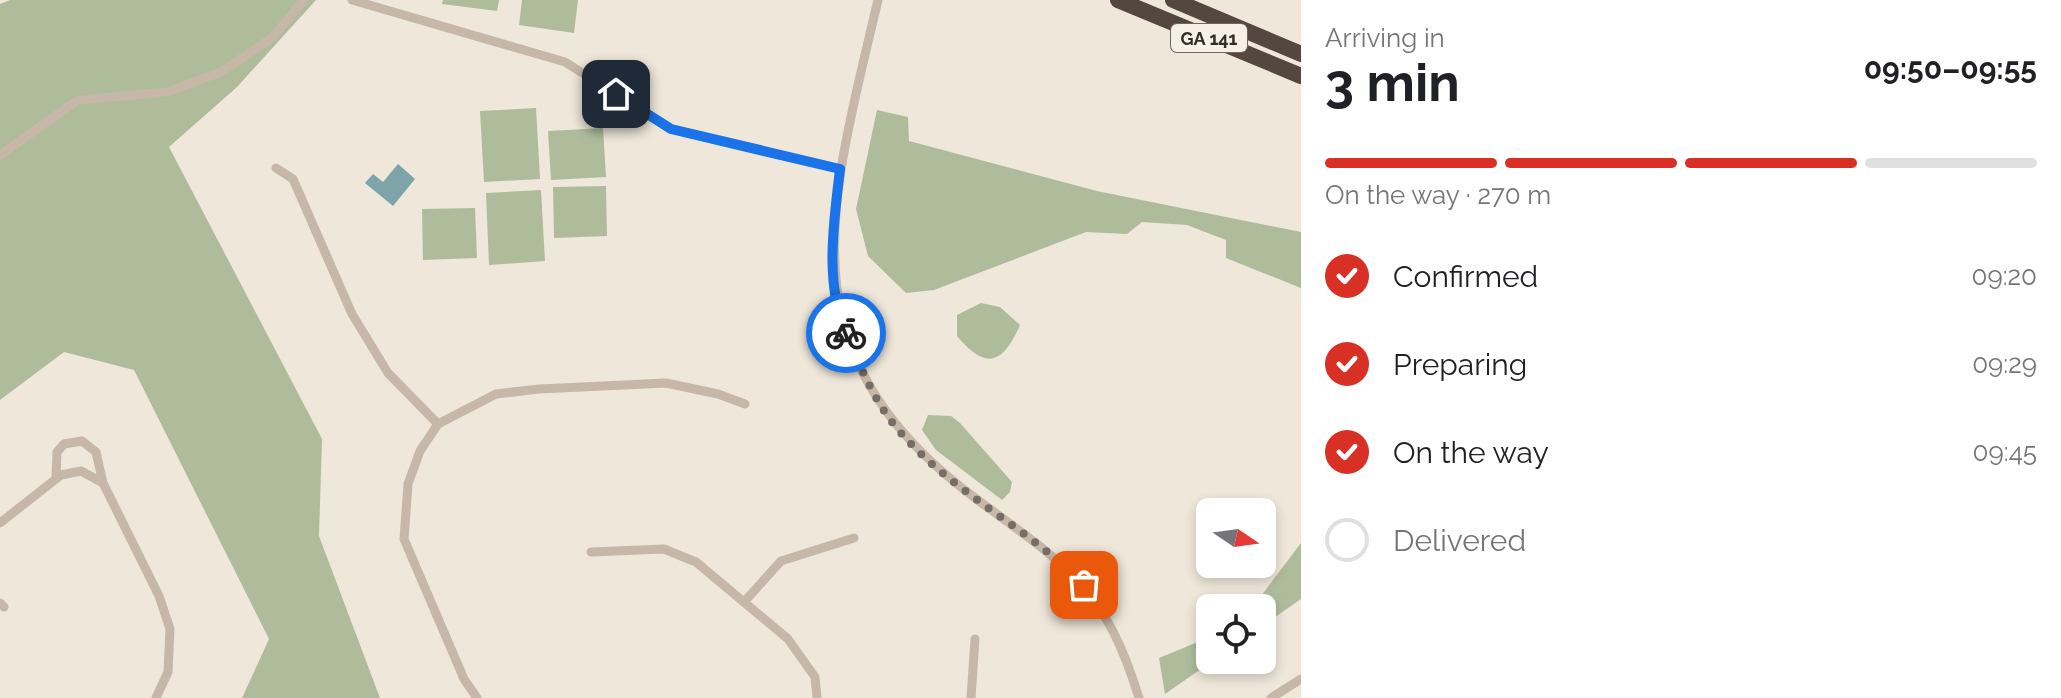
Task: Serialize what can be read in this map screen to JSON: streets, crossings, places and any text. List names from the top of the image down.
{
  "streets": {
    "highway": ["GA 141"]
  },
  "north": "right",
  "page": {
    "heading": ["3 min", "Arriving in", "09:50–09:55"],
    "bar": "On the way · 270 m",
    "list": [
      ["Confirmed", "09:20"],
      ["Preparing", "09:29"],
      ["On the way", "09:45"],
      "Delivered"
    ]
  }
}
